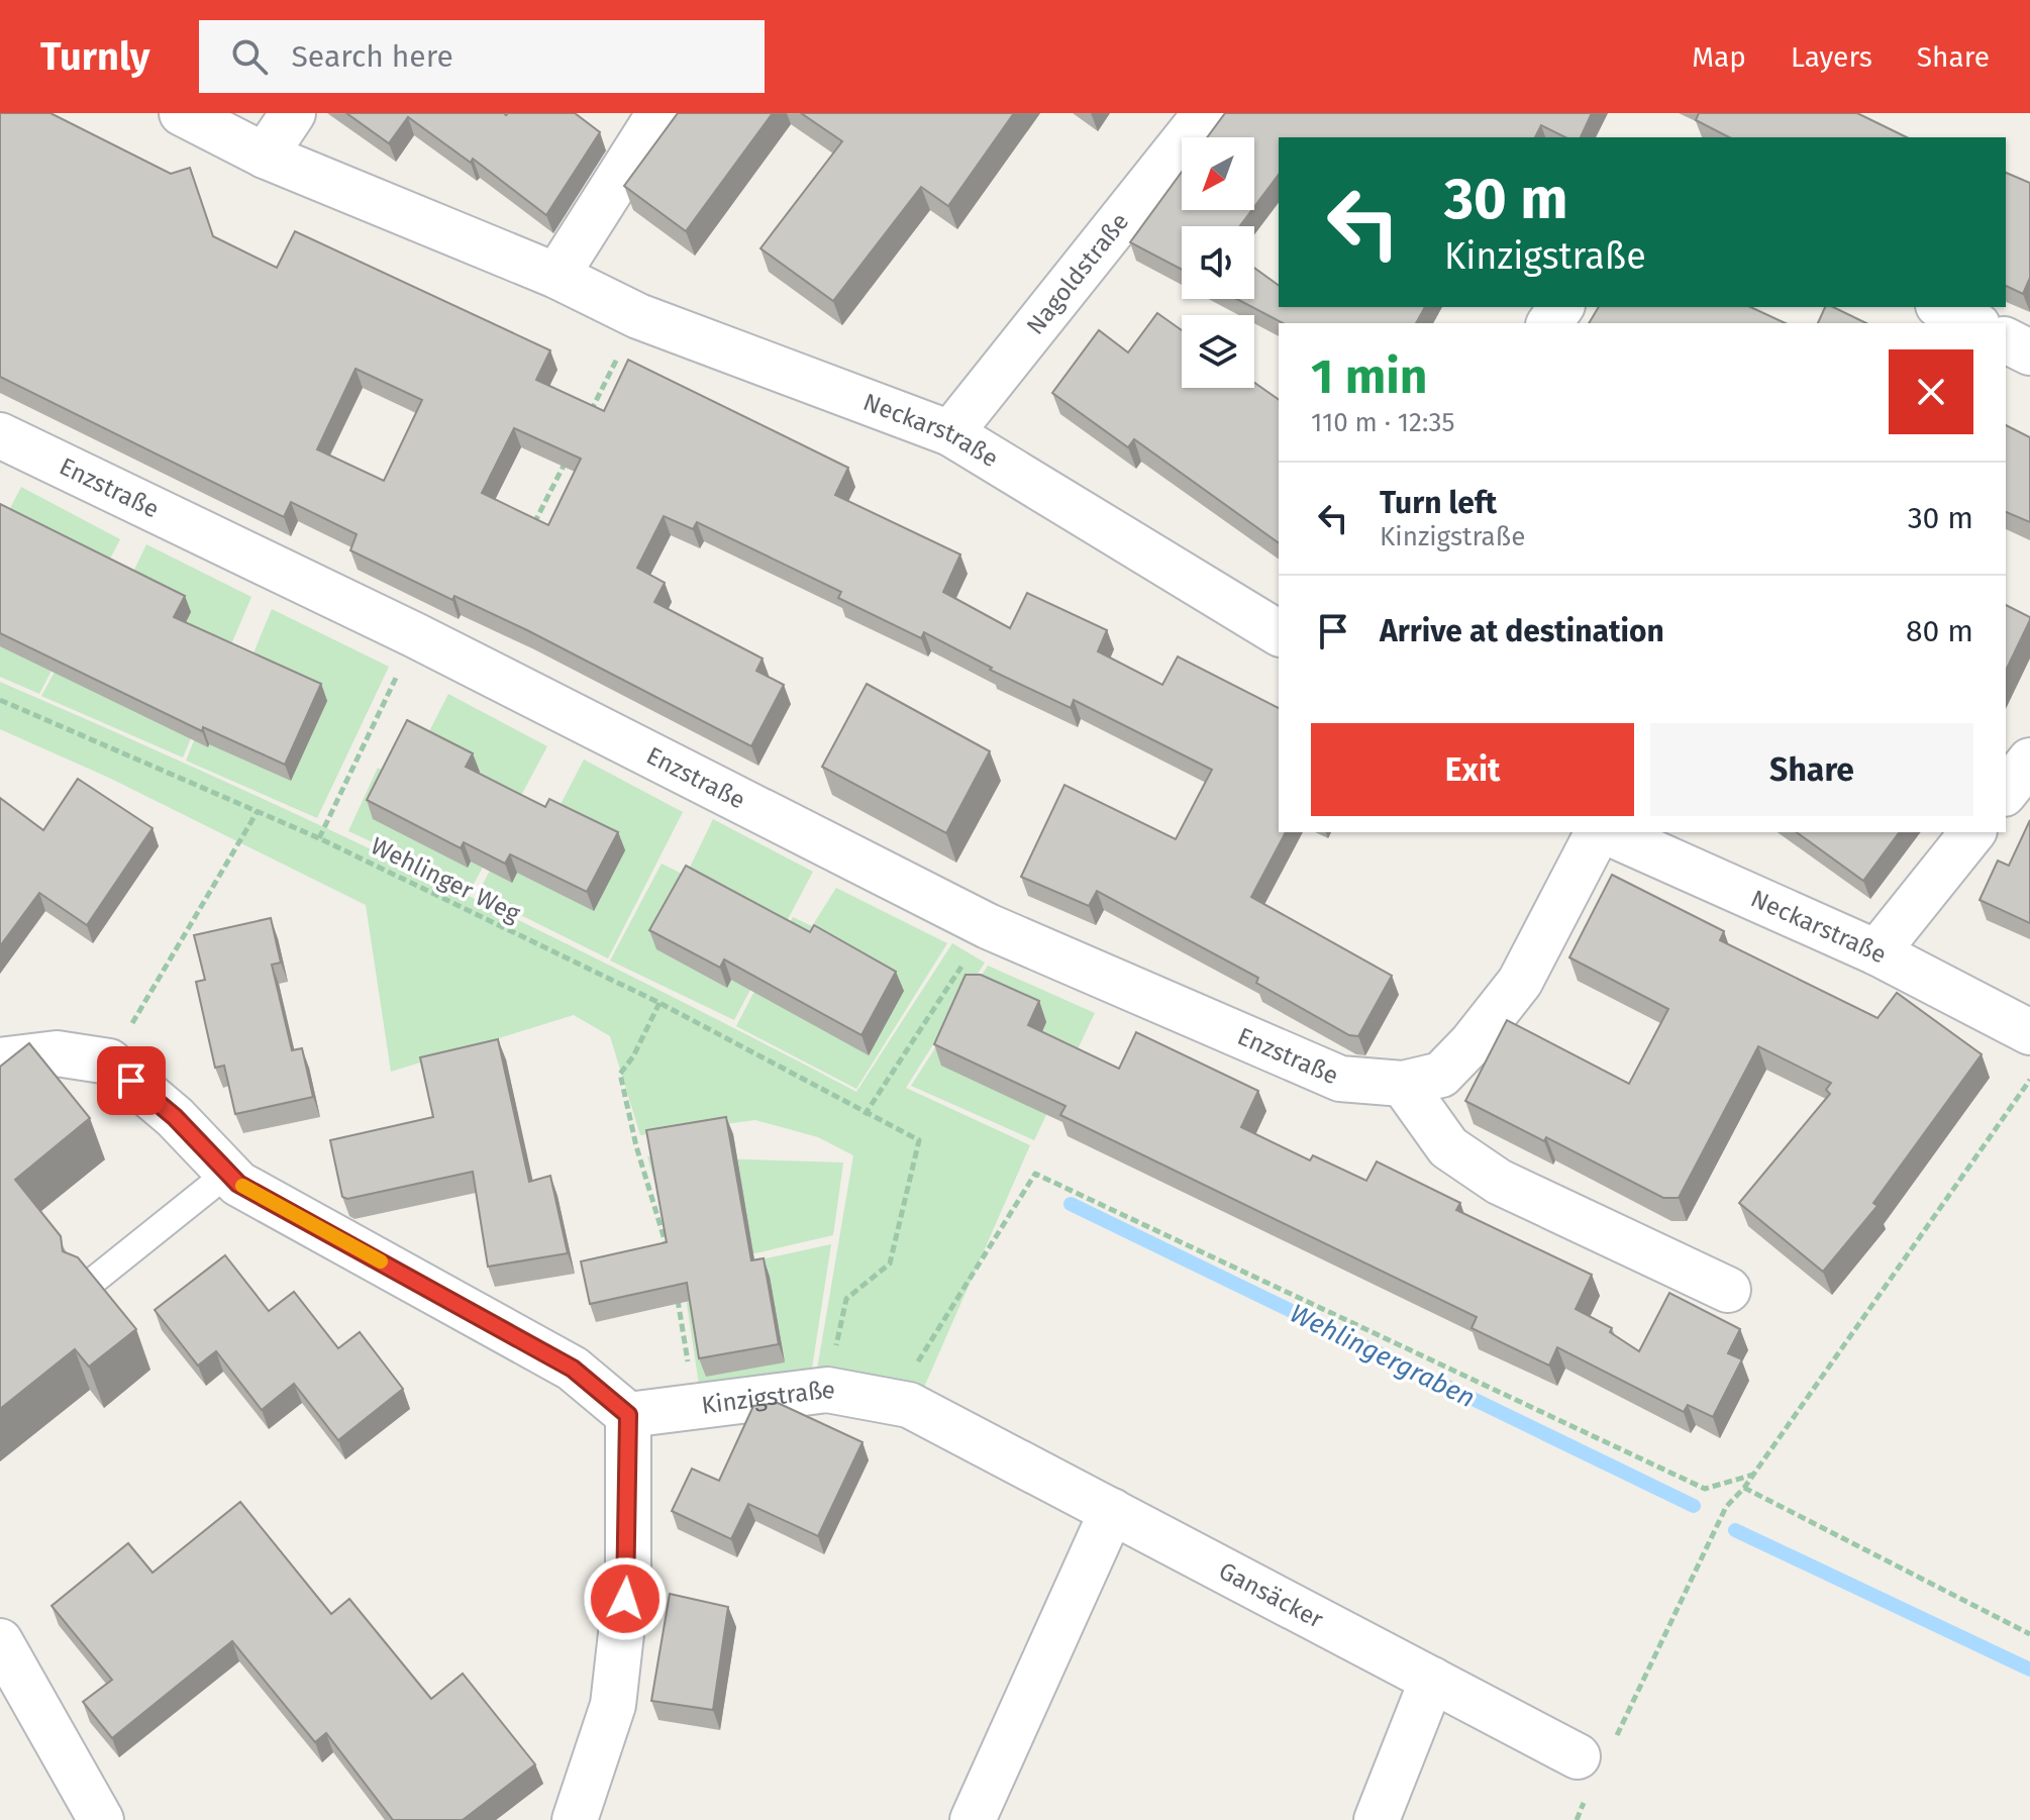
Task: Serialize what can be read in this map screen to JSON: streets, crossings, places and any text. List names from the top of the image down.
{
  "streets": {
    "street": [
      "Nagoldstraße",
      "Neckarstraße",
      "Enzstraße",
      "Kinzigstraße",
      "Gansäcker"
    ],
    "path": ["Wehlinger Weg"]
  },
  "crossings": [
    ["Nagoldstraße", "Neckarstraße"],
    ["Wehlinger Weg", "Kinzigstraße"],
    ["Kinzigstraße", "Gansäcker"]
  ],
  "water": ["Wehlingergraben"],
  "north": "bottom left",
  "page": {
    "header": "Turnly",
    "search": "Search here",
    "nav": ["Map", "Layers", "Share"],
    "turn": ["30 m", "Kinzigstraße"],
    "heading": ["1 min", "110 m · 12:35"],
    "list": [
      {
        "name": "Turn left",
        "note": "Kinzigstraße",
        "value": "30 m"
      },
      {
        "name": "Arrive at destination",
        "value": "80 m"
      }
    ],
    "buttons": ["Exit", "Share"]
  }
}
